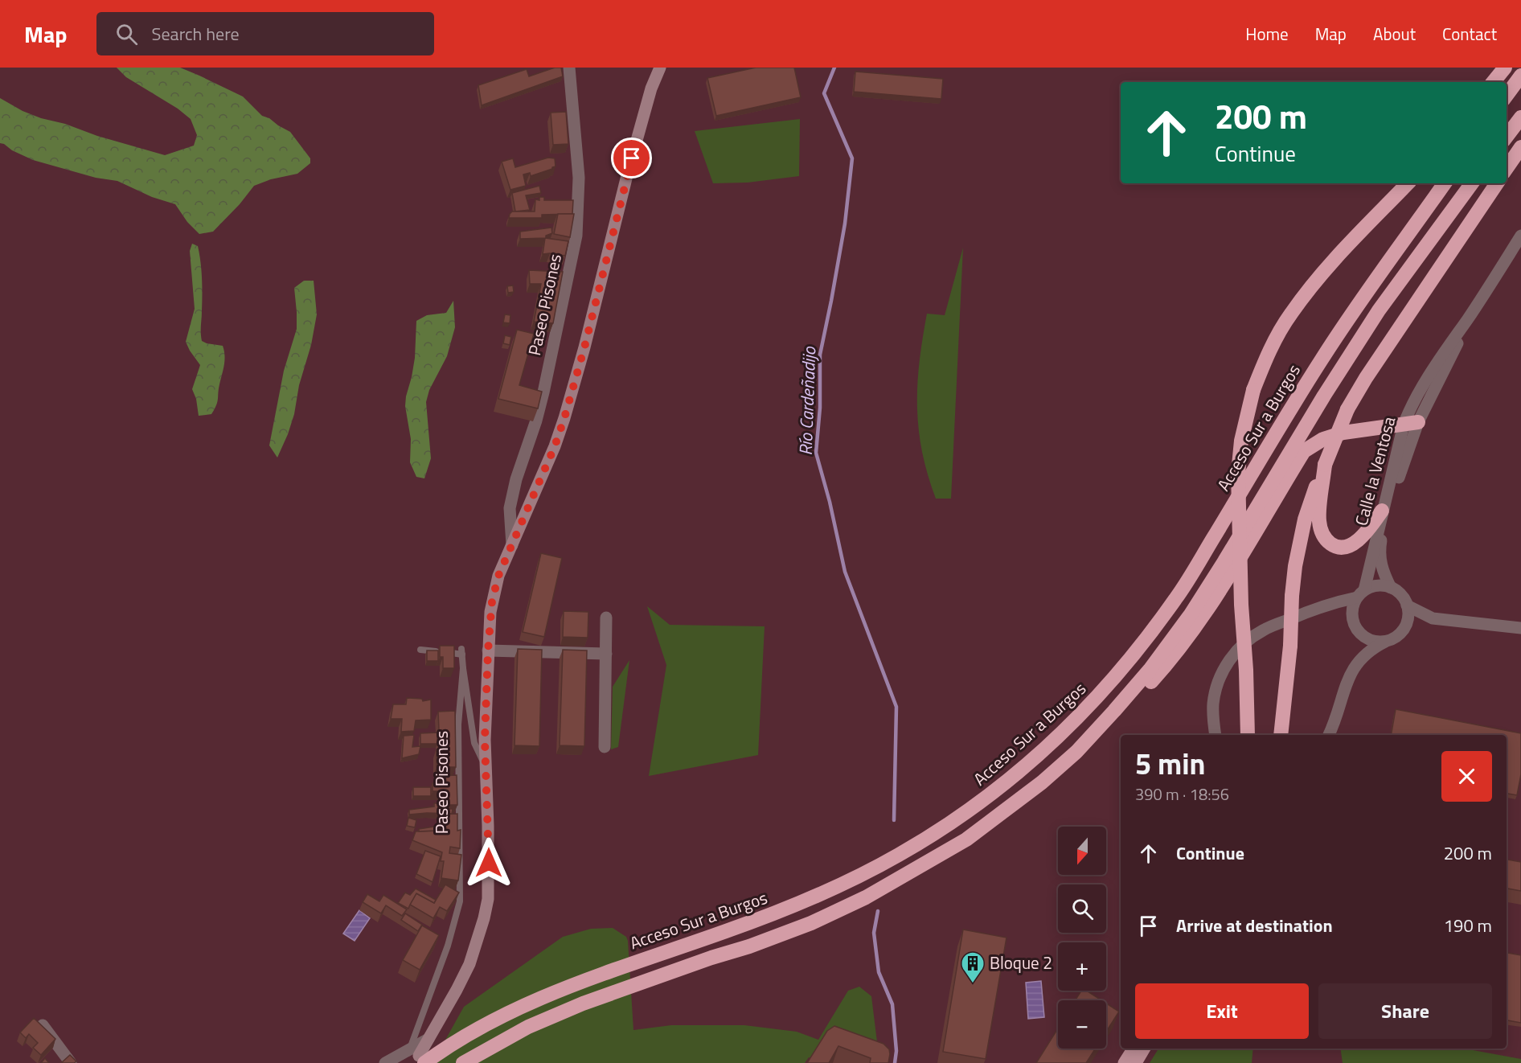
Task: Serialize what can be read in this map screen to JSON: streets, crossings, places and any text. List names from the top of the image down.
{
  "streets": {
    "highway": ["Acceso Sur a Burgos"],
    "main road": ["Paseo Pisones"],
    "street": ["Calle la Ventosa"]
  },
  "crossings": [
    ["Paseo Pisones", "Acceso Sur a Burgos"]
  ],
  "water": ["Río Cardeñadijo"],
  "places": {
    "building": ["Bloque 2"]
  },
  "north": "bottom",
  "page": {
    "header": "Map",
    "search": "Search here",
    "nav": [
      "Home",
      "Map",
      "About",
      "Contact"
    ],
    "turn": ["200 m", "Continue"],
    "heading": ["5 min", "390 m · 18:56"],
    "list": [
      {
        "name": "Continue",
        "value": "200 m"
      },
      {
        "name": "Arrive at destination",
        "value": "190 m"
      }
    ],
    "map_buttons": ["+", "−"],
    "buttons": ["Exit", "Share"]
  }
}
